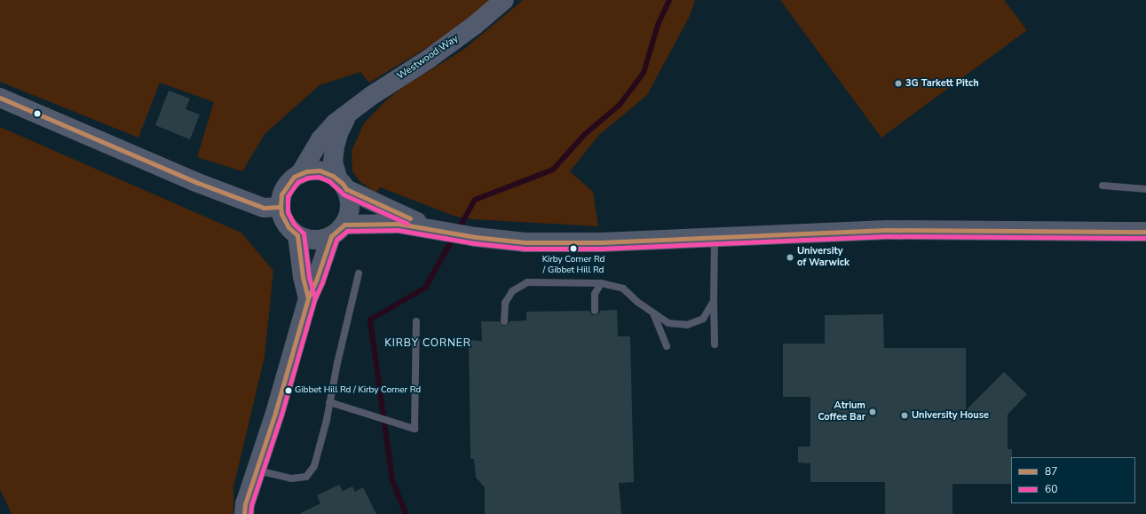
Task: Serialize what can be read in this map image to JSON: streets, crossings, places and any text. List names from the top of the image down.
{
  "streets": {
    "street": ["Westwood Way"]
  },
  "districts": ["KIRBY CORNER"],
  "places": [
    "3G Tarkett Pitch",
    "Kirby Corner Rd / Gibbet Hill Rd",
    "University of Warwick",
    "Gibbet Hill Rd / Kirby Corner Rd",
    "Atrium Coffee Bar",
    "University House"
  ],
  "lines": ["transit line 87", "transit line 60"],
  "legend": ["87", "60"]
}
